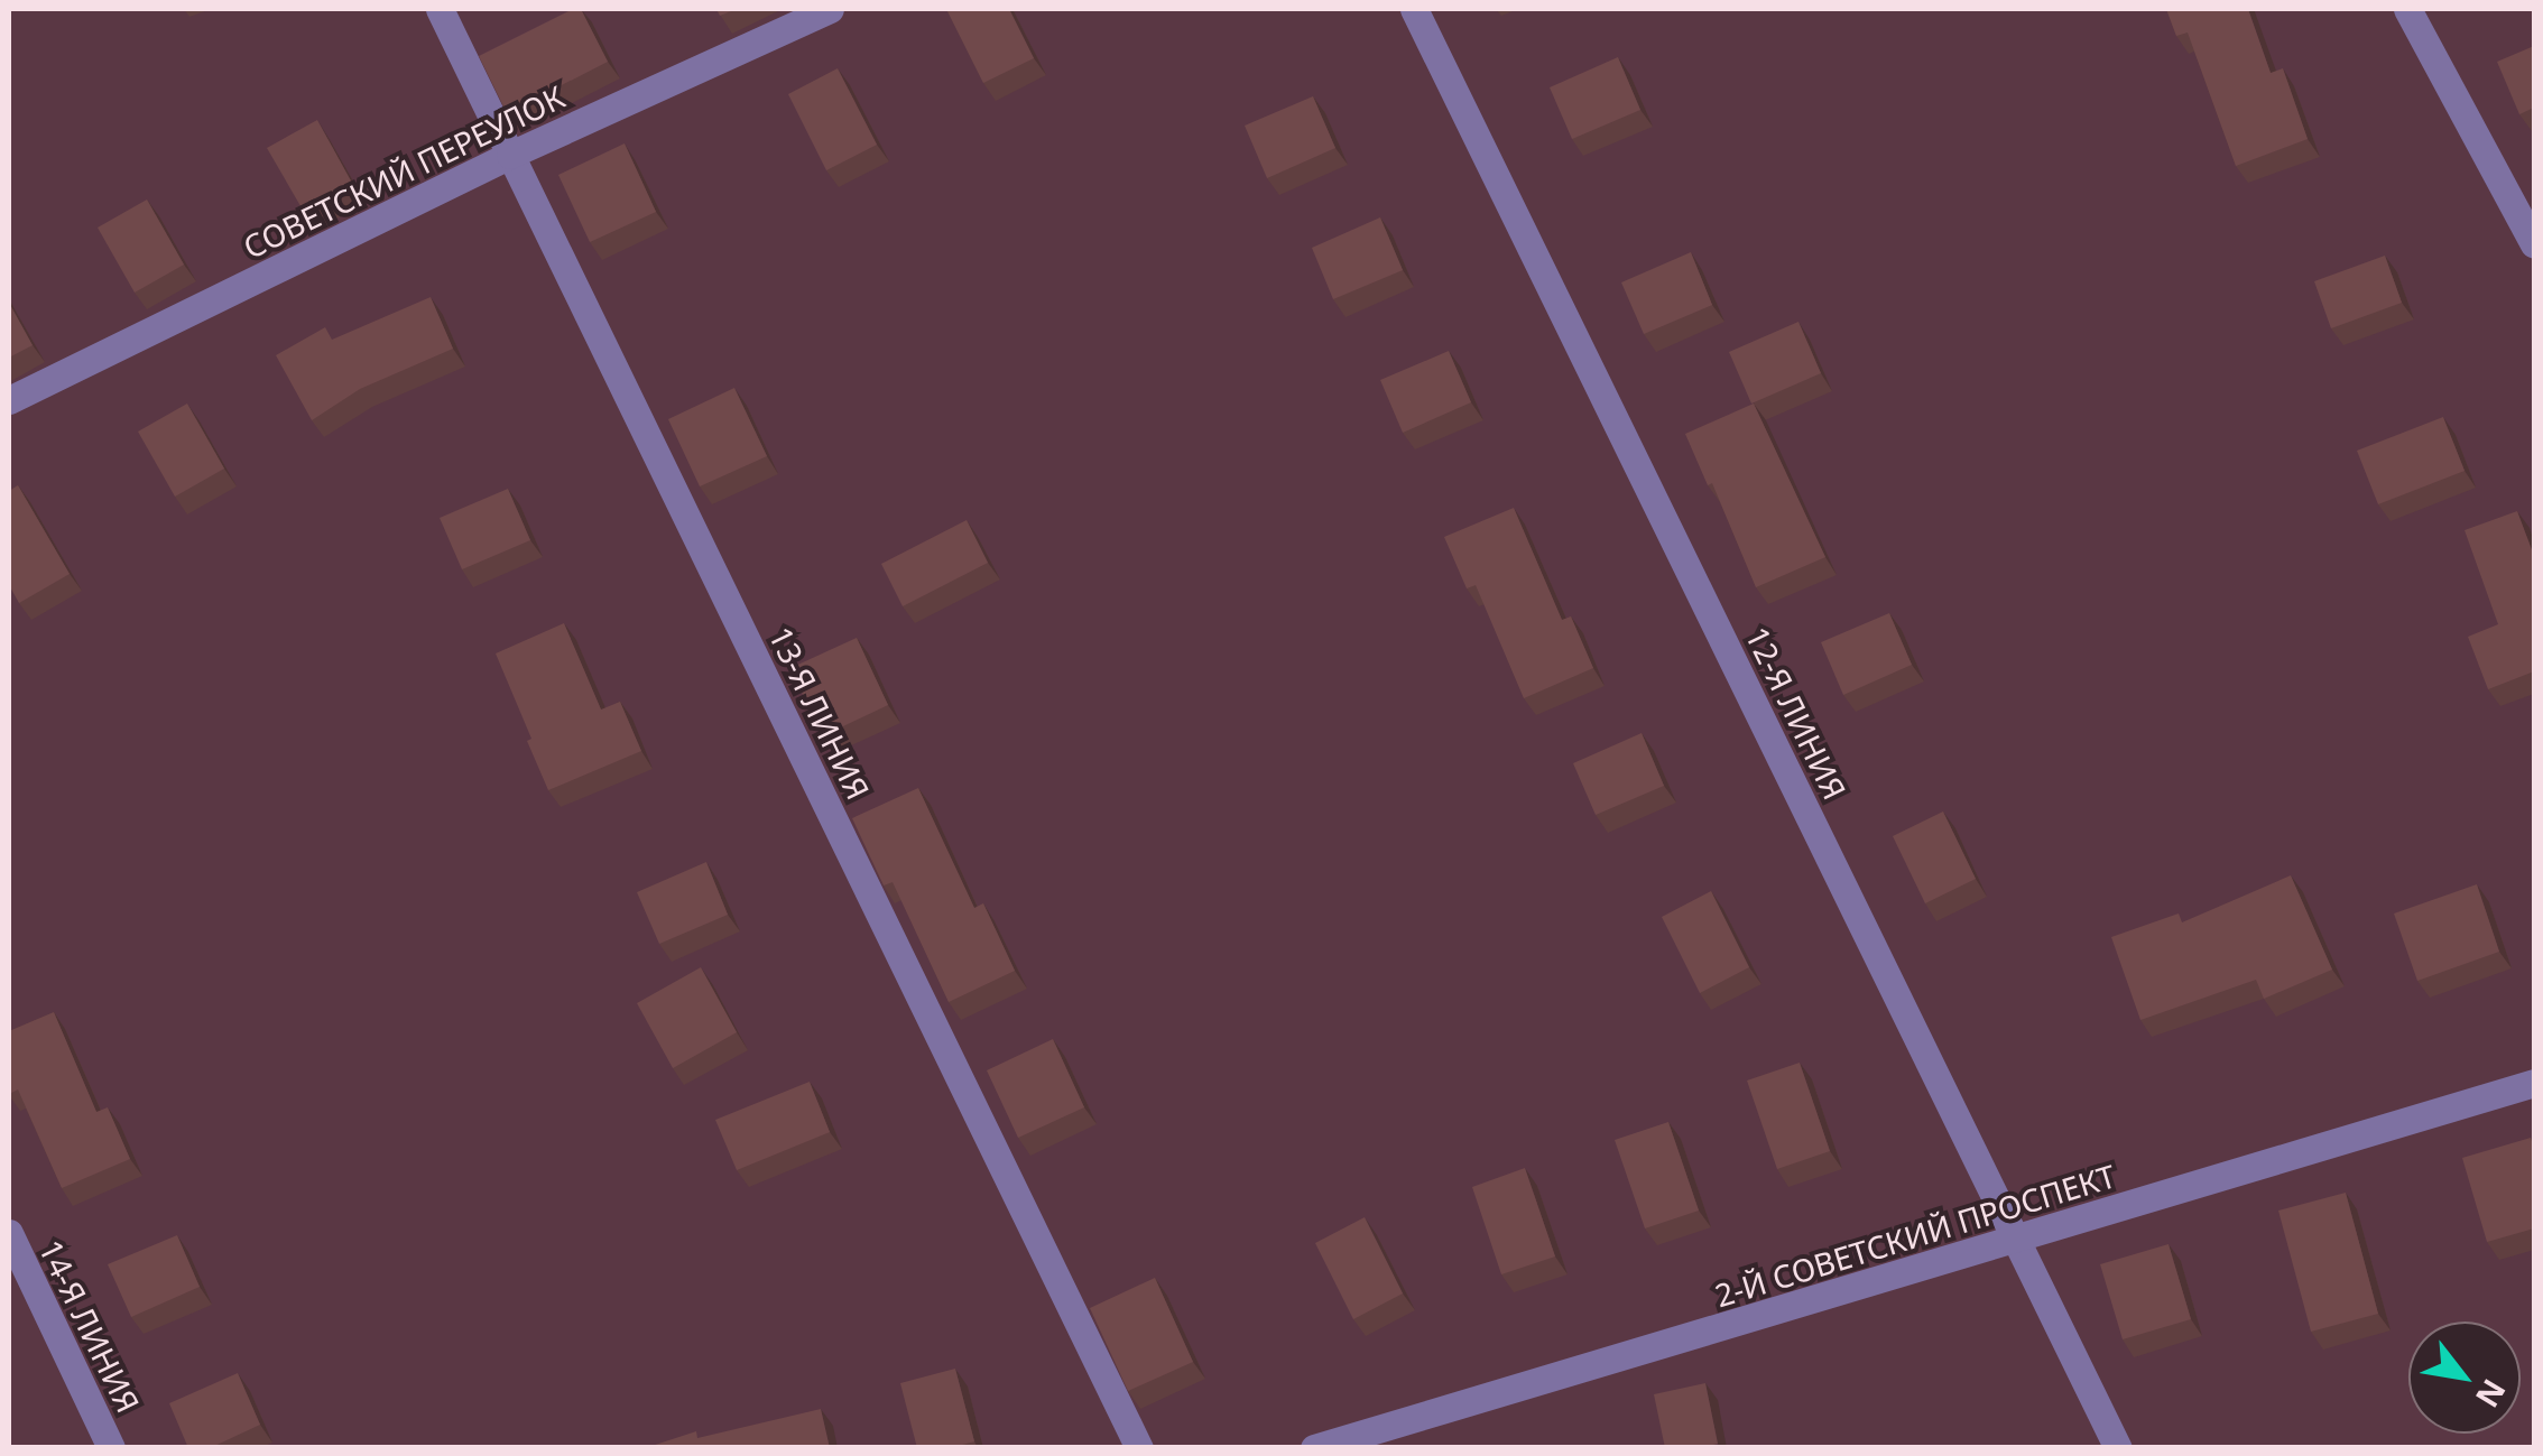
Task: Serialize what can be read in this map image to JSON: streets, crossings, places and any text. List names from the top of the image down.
{
  "streets": {
    "street": [
      "СОВЕТСКИЙ ПЕРЕУЛОК",
      "13-Я ЛИНИЯ",
      "12-Я ЛИНИЯ",
      "2-Й СОВЕТСКИЙ ПРОСПЕКТ",
      "14-Я ЛИНИЯ"
    ]
  },
  "crossings": [
    ["СОВЕТСКИЙ ПЕРЕУЛОК", "13-Я ЛИНИЯ"],
    ["12-Я ЛИНИЯ", "2-Й СОВЕТСКИЙ ПРОСПЕКТ"]
  ],
  "north": "bottom right"
}
